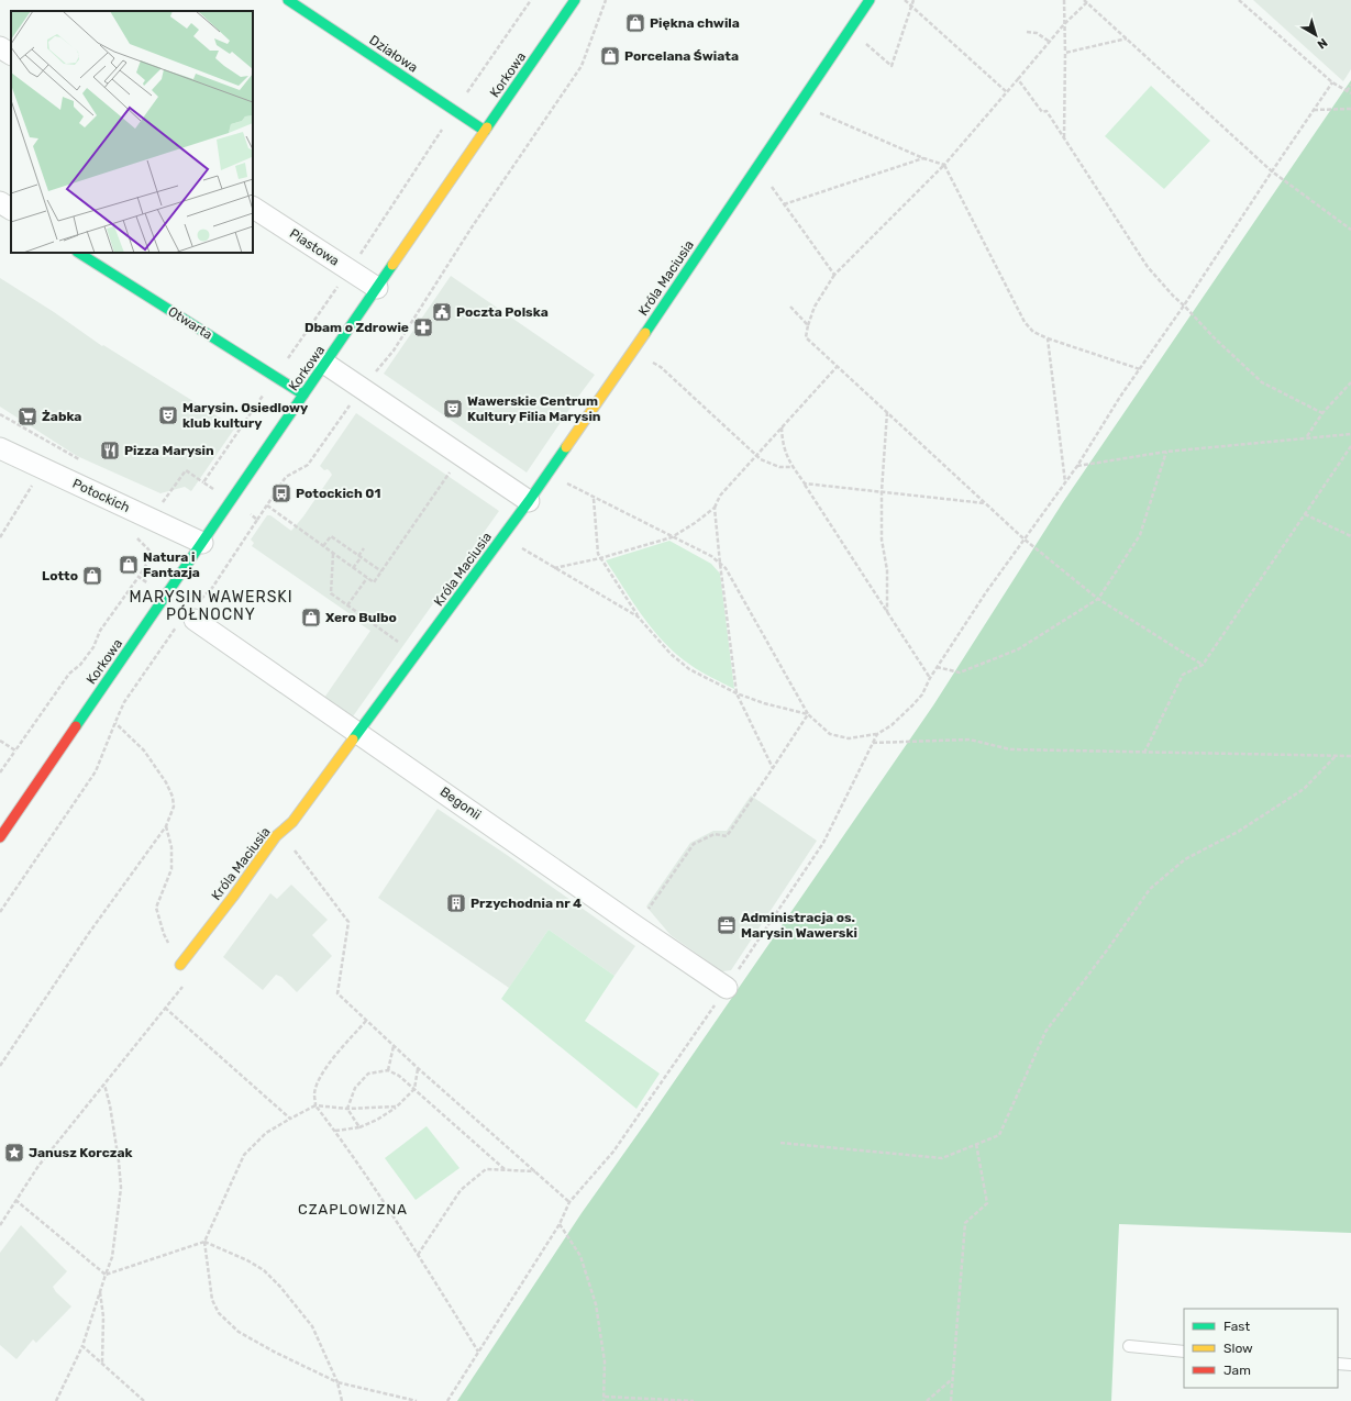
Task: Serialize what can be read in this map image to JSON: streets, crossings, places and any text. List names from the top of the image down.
{
  "streets": {
    "street": [
      "Działowa",
      "Korkowa",
      "Piastowa",
      "Króla Maciusia",
      "Otwarta",
      "Potockich",
      "Begonii"
    ]
  },
  "crossings": [
    ["Działowa", "Korkowa"],
    ["Korkowa", "Piastowa"],
    ["Korkowa", "Otwarta"],
    ["Korkowa", "Potockich"],
    ["Króla Maciusia", "Begonii"]
  ],
  "districts": ["MARYSIN WAWERSKI PÓŁNOCNY", "CZAPLOWIZNA"],
  "places": {
    "shop": [
      "Piękna chwila",
      "Porcelana Świata",
      "Natura i Fantazja",
      "Lotto",
      "Xero Bulbo"
    ],
    "public building": ["Poczta Polska"],
    "pharmacy": ["Dbam o Zdrowie"],
    "theatre": ["Wawerskie Centrum Kultury Filia Marysin", "Marysin. Osiedlowy klub kultury"],
    "supermarket": ["Żabka"],
    "restaurant": ["Pizza Marysin"],
    "bus stop": ["Potockich 01"],
    "building": ["Przychodnia nr 4"],
    "office": ["Administracja os. Marysin Wawerski"],
    "place": ["Janusz Korczak"]
  },
  "legend": ["Fast", "Slow", "Jam"],
  "north": "bottom right"
}
